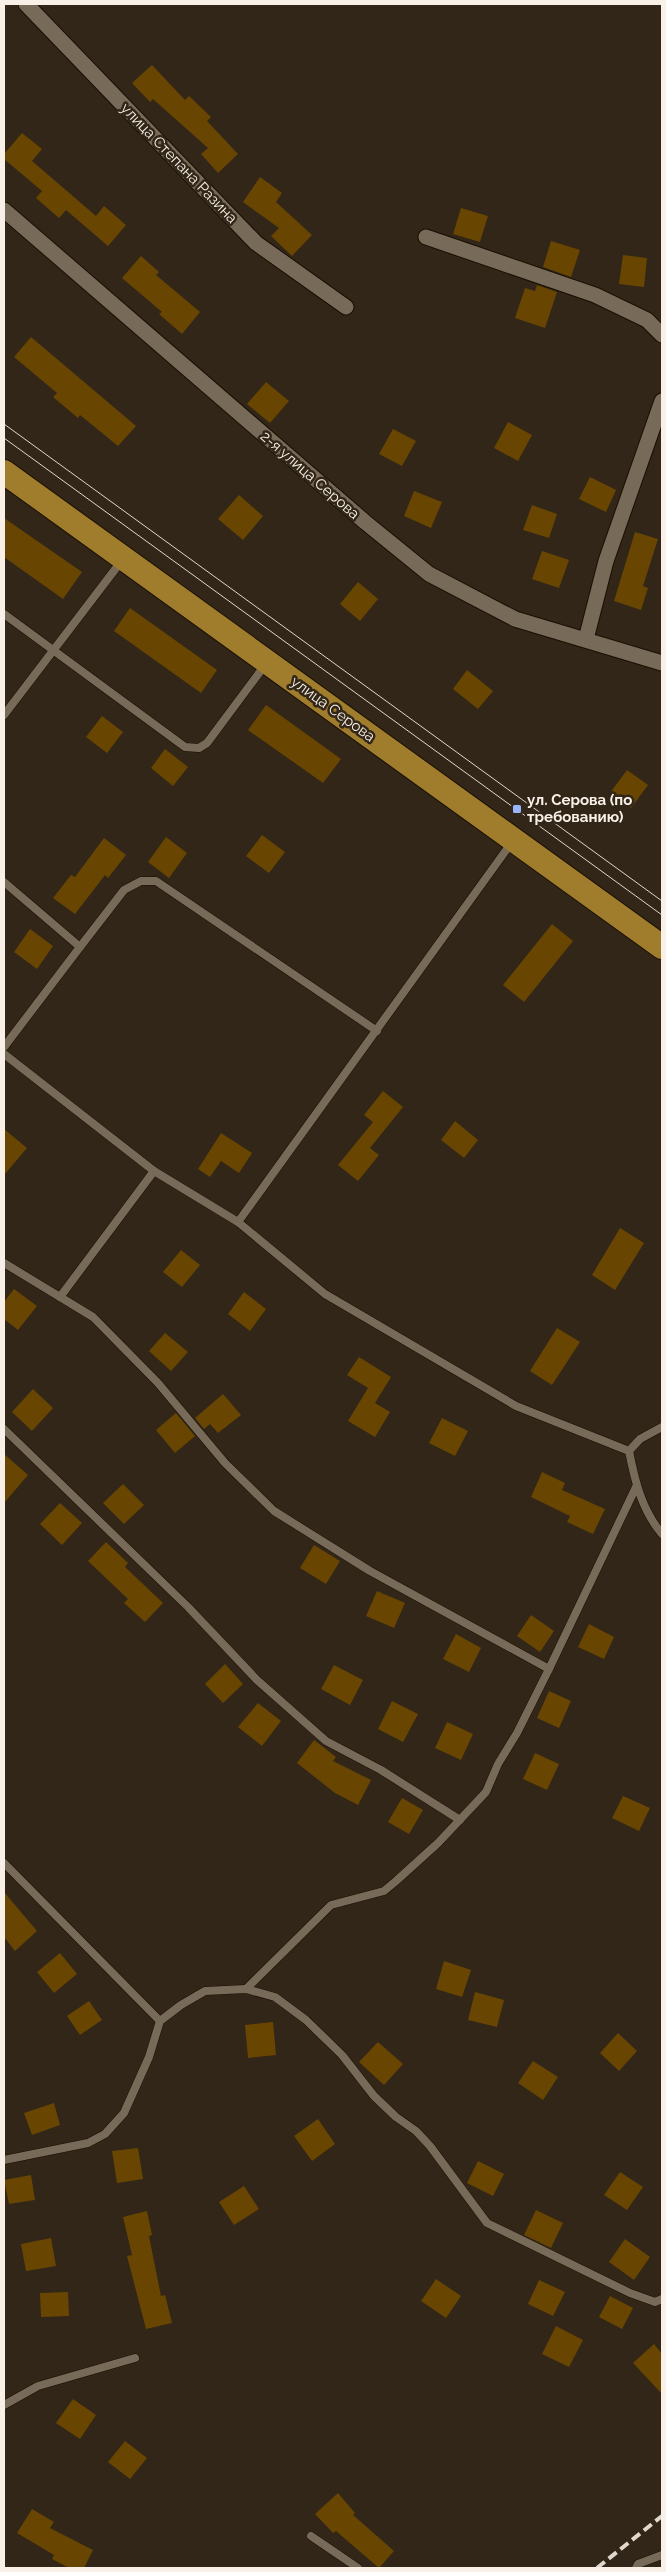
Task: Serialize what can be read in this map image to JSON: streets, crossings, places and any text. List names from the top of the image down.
{
  "streets": {
    "main road": ["улица Серова"],
    "street": ["улица Степана Разина", "2-я улица Серова"]
  },
  "places": {
    "transit": ["ул. Серова (по требованию)"]
  }
}
